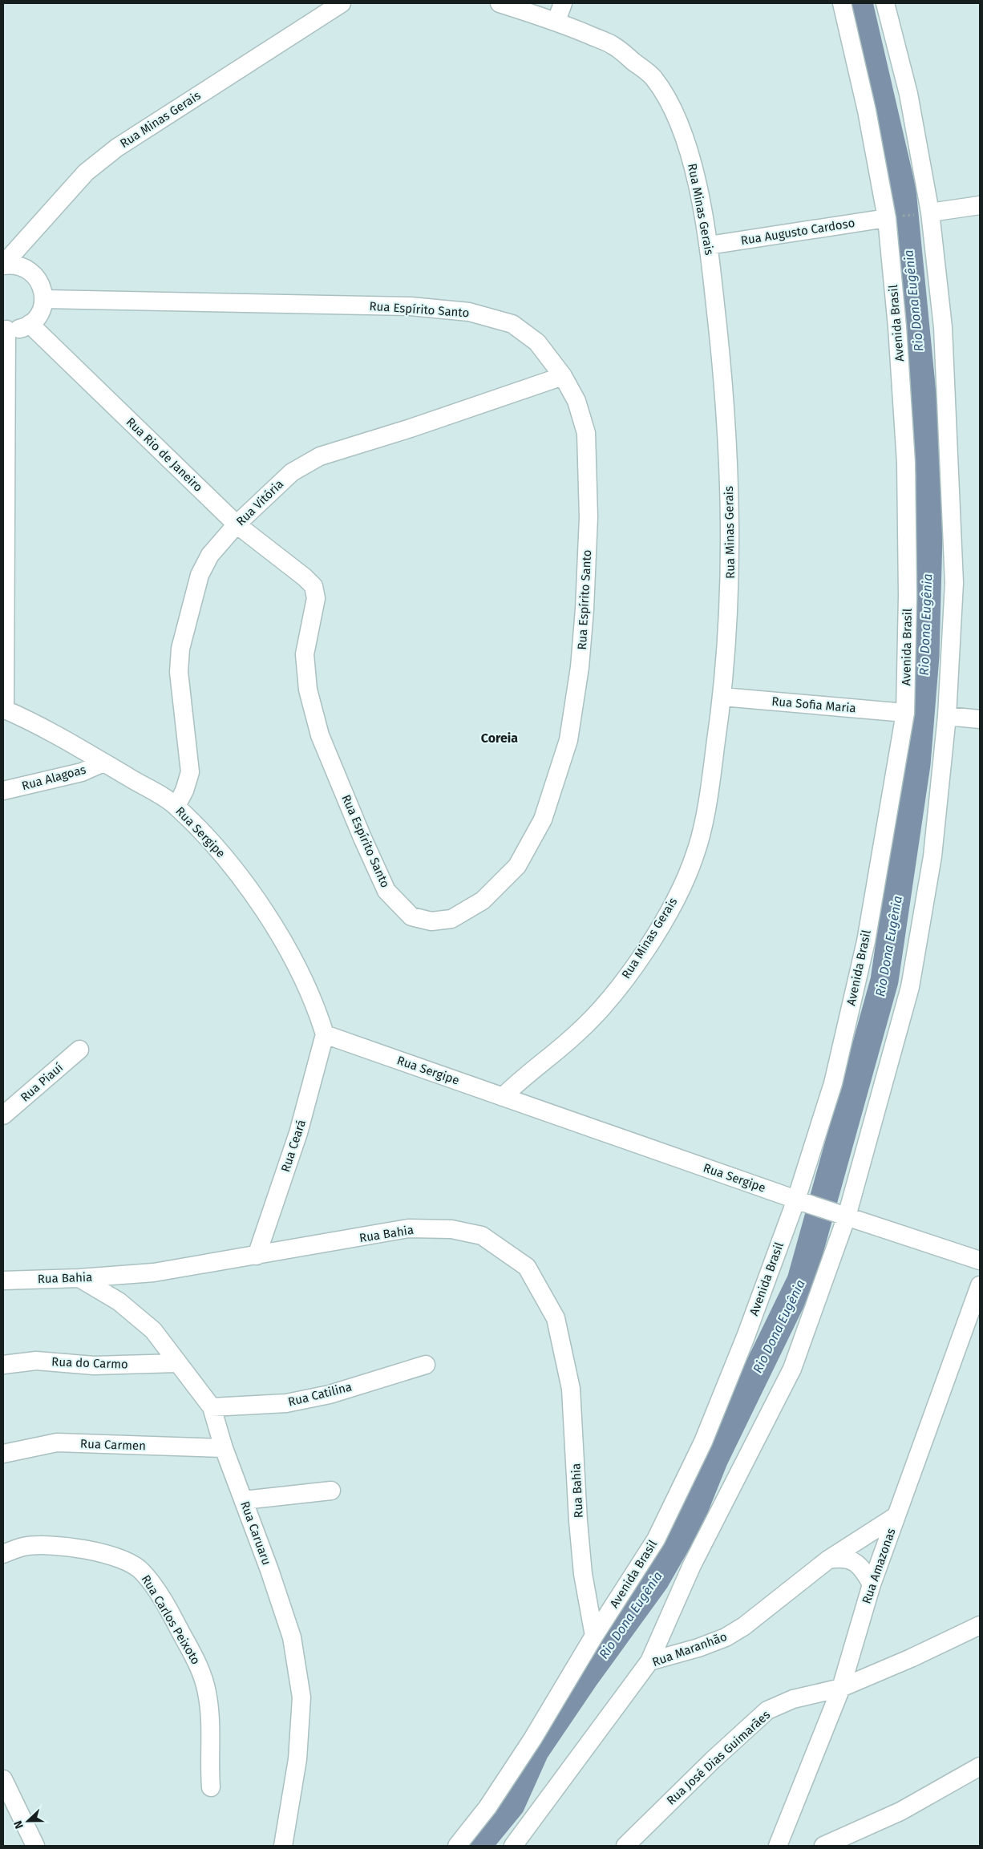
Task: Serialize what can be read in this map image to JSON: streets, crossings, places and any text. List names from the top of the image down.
{
  "streets": {
    "street": [
      "Rua Minas Gerais",
      "Rua Augusto Cardoso",
      "Rua Espírito Santo",
      "Avenida Brasil",
      "Rua Rio de Janeiro",
      "Rua Vitória",
      "Rua Sofia Maria",
      "Rua Alagoas",
      "Rua Sergipe",
      "Rua Piauí",
      "Rua Ceará",
      "Rua Bahia",
      "Rua do Carmo",
      "Rua Catilina",
      "Rua Carmen",
      "Rua Caruaru",
      "Rua Amazonas",
      "Rua Carlos Peixoto",
      "Rua Maranhão",
      "Rua José Dias Guimarães"
    ]
  },
  "crossings": [
    ["Rua Minas Gerais", "Rua Augusto Cardoso"],
    ["Rua Minas Gerais", "Rua Sofia Maria"],
    ["Rua Minas Gerais", "Rua Sergipe"],
    ["Rua Augusto Cardoso", "Avenida Brasil"],
    ["Rua Espírito Santo", "Rua Rio de Janeiro"],
    ["Rua Espírito Santo", "Rua Vitória"],
    ["Avenida Brasil", "Rua Sofia Maria"],
    ["Avenida Brasil", "Rua Sergipe"],
    ["Avenida Brasil", "Rua Bahia"],
    ["Rua Rio de Janeiro", "Rua Vitória"],
    ["Rua Vitória", "Rua Sergipe"],
    ["Rua Alagoas", "Rua Sergipe"],
    ["Rua Sergipe", "Rua Ceará"],
    ["Rua Ceará", "Rua Bahia"],
    ["Rua Bahia", "Rua Caruaru"],
    ["Rua do Carmo", "Rua Caruaru"],
    ["Rua Catilina", "Rua Caruaru"],
    ["Rua Carmen", "Rua Caruaru"],
    ["Rua Amazonas", "Rua Maranhão"],
    ["Rua Amazonas", "Rua José Dias Guimarães"]
  ],
  "districts": ["Coreia"],
  "water": ["Rio Dona Eugênia"],
  "north": "left"
}
